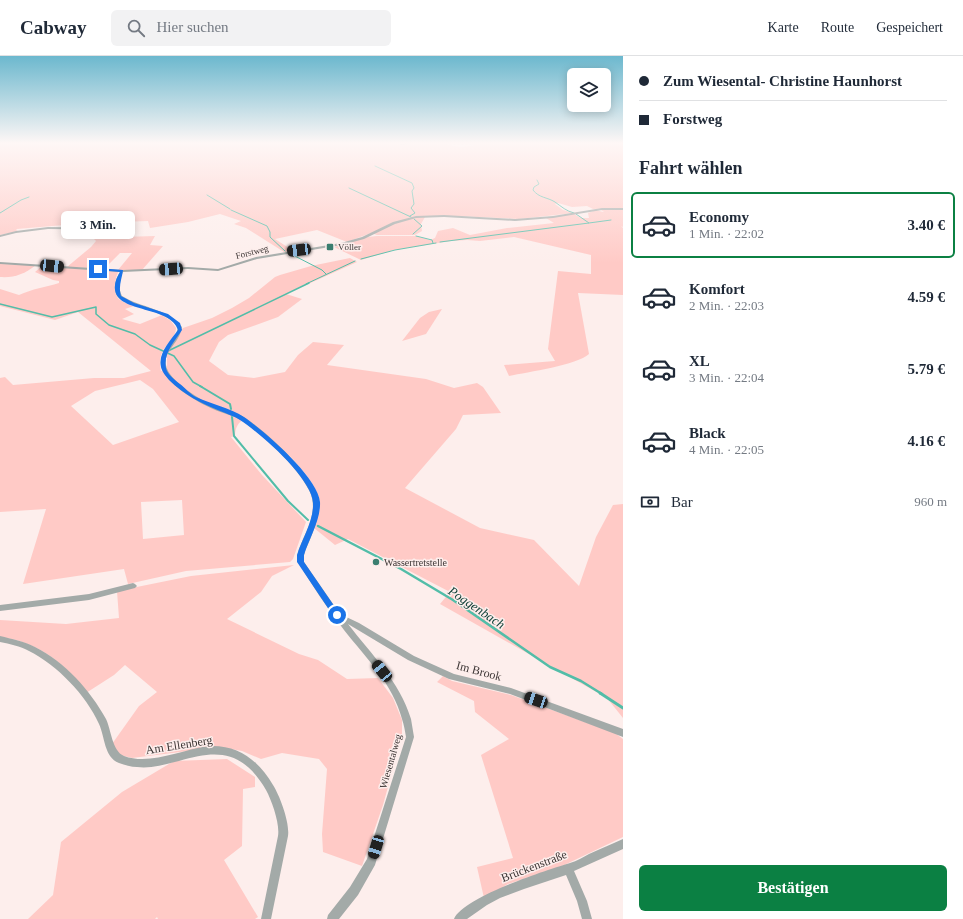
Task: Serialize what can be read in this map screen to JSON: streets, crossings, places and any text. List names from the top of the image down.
{
  "streets": {
    "street": [
      "Forstweg",
      "Im Brook",
      "Am Ellenberg",
      "Wiesentalweg",
      "Brückenstraße"
    ]
  },
  "crossings": [
    ["Forstweg", "Wiesentalweg"],
    ["Im Brook", "Wiesentalweg"]
  ],
  "water": ["Poggenbach"],
  "places": {
    "transit": ["Völler"],
    "other": ["Wassertretstelle"]
  },
  "page": {
    "header": "Cabway",
    "search": "Hier suchen",
    "nav": ["Karte", "Route", "Gespeichert"],
    "banner": ["Zum Wiesental- Christine Haunhorst", "Forstweg"],
    "heading": "Fahrt wählen",
    "list": [
      {
        "name": "Economy",
        "note": "1 Min. · 22:02",
        "value": "3.40 €"
      },
      {
        "name": "Komfort",
        "note": "2 Min. · 22:03",
        "value": "4.59 €"
      },
      {
        "name": "XL",
        "note": "3 Min. · 22:04",
        "value": "5.79 €"
      },
      {
        "name": "Black",
        "note": "4 Min. · 22:05",
        "value": "4.16 €"
      }
    ],
    "bubble": "3 Min.",
    "pay": ["Bar", "960 m"],
    "buttons": "Bestätigen"
  }
}
